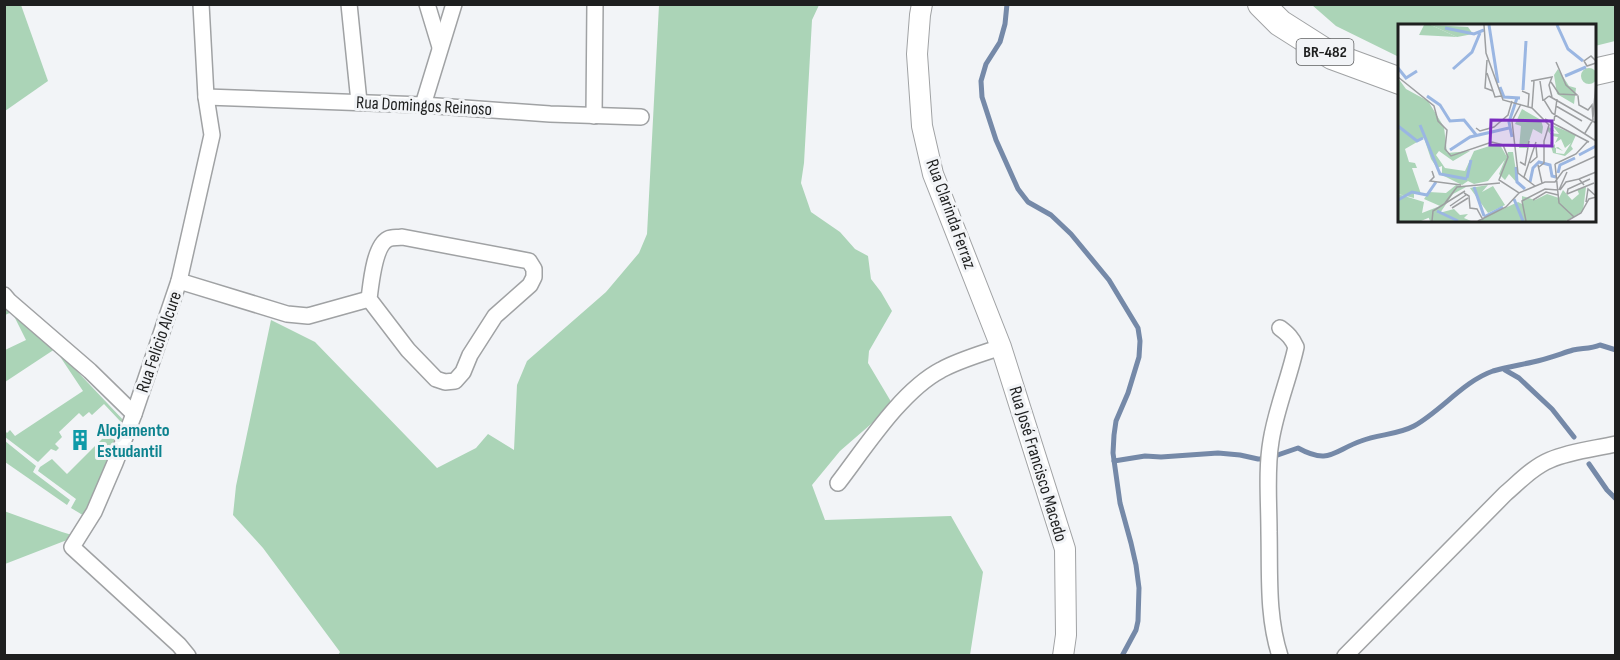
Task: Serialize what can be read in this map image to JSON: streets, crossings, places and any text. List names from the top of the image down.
{
  "streets": {
    "highway": ["BR-482"],
    "street": [
      "Rua Domingos Reinoso",
      "Rua Clarinda Ferraz",
      "Rua Felicio Alcure",
      "Rua José Francisco Macedo"
    ]
  },
  "crossings": [
    ["Rua Domingos Reinoso", "Rua Felicio Alcure"],
    ["Rua Clarinda Ferraz", "Rua José Francisco Macedo"]
  ],
  "places": {
    "building": ["Alojamento Estudantil"]
  }
}
